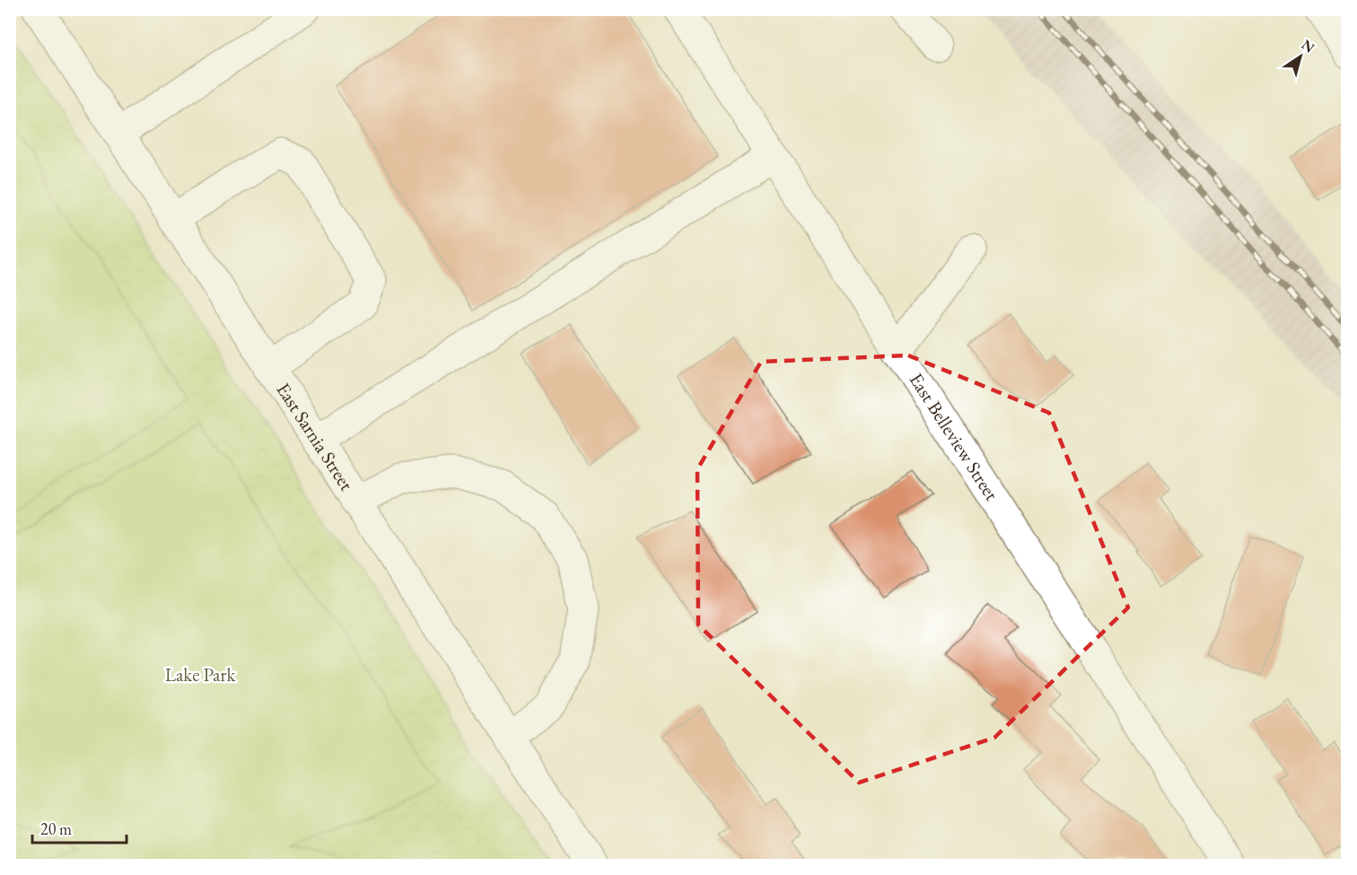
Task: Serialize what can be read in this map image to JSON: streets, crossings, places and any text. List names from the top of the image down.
{
  "streets": {
    "street": ["East Belleview Street", "East Sarnia Street"]
  },
  "parks": ["Lake Park"],
  "scale_bar": "20 m",
  "north": "top right"
}
